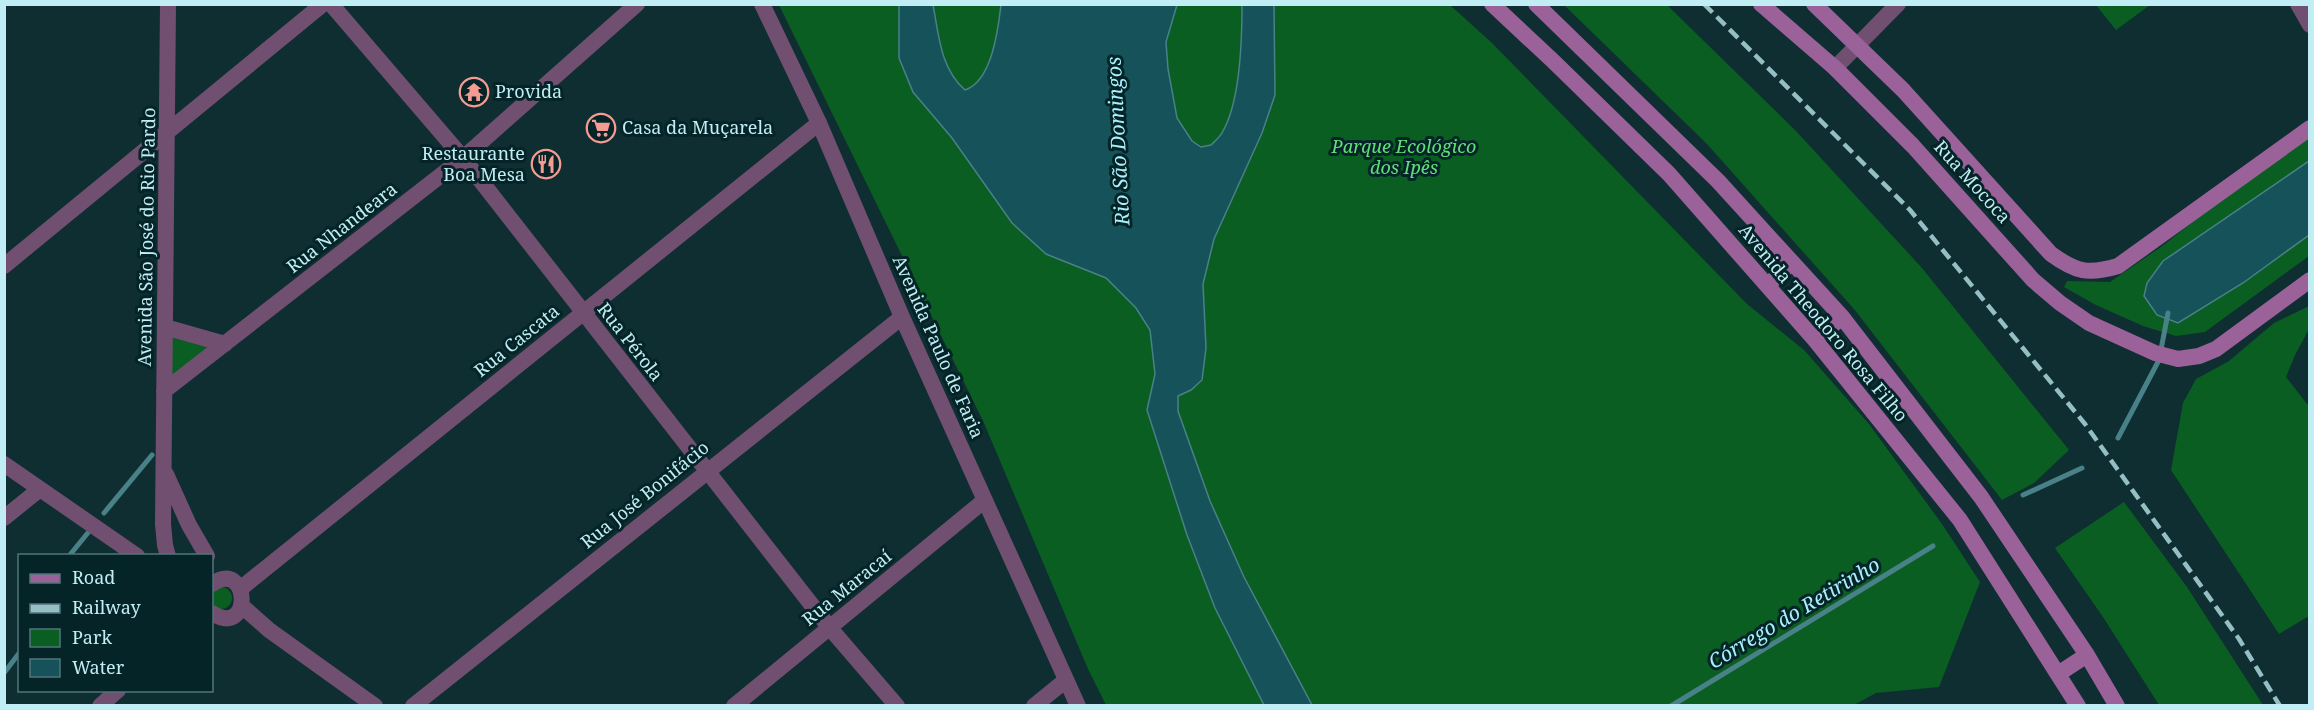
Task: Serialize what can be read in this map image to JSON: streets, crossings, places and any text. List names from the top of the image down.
{
  "streets": {
    "main road": ["Rua Mococa", "Avenida Theodoro Rosa Filho"],
    "street": [
      "Rua Nhandeara",
      "Avenida São José do Rio Pardo",
      "Rua Cascata",
      "Rua Pérola",
      "Avenida Paulo de Faria",
      "Rua José Bonifácio",
      "Rua Maracaí"
    ]
  },
  "crossings": [
    ["Rua Nhandeara", "Avenida São José do Rio Pardo"],
    ["Rua Nhandeara", "Rua Pérola"],
    ["Rua Cascata", "Rua Pérola"],
    ["Rua Cascata", "Avenida Paulo de Faria"],
    ["Rua Pérola", "Rua José Bonifácio"],
    ["Rua Pérola", "Rua Maracaí"],
    ["Avenida Paulo de Faria", "Rua José Bonifácio"],
    ["Avenida Paulo de Faria", "Rua Maracaí"]
  ],
  "water": ["Rio São Domingos", "Córrego do Retirinho"],
  "parks": ["Parque Ecológico dos Ipês"],
  "places": {
    "temple": ["Provida"],
    "supermarket": ["Casa da Muçarela"],
    "restaurant": ["Restaurante Boa Mesa"]
  },
  "legend": [
    "Road",
    "Railway",
    "Park",
    "Water"
  ]
}
